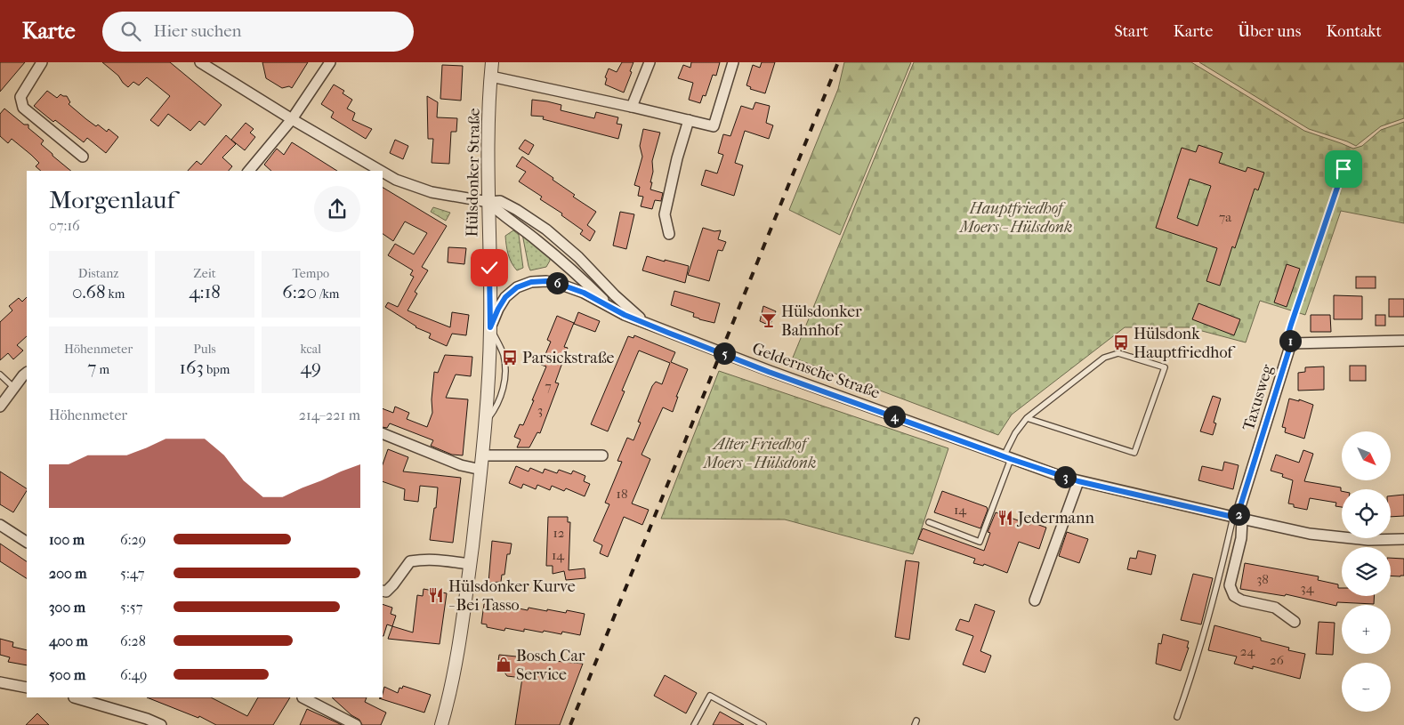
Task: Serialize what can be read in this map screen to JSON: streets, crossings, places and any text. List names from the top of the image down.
{
  "streets": {
    "street": ["Hülsdonker Straße", "Geldernsche Straße", "Taxusweg"]
  },
  "crossings": [
    ["Hülsdonker Straße", "Geldernsche Straße"],
    ["Geldernsche Straße", "Taxusweg"]
  ],
  "parks": ["Hauptfriedhof Moers - Hülsdonk", "Alter Friedhof Moers - Hülsdonk"],
  "places": {
    "bar": ["Hülsdonker Bahnhof"],
    "bus stop": ["Hülsdonk Hauptfriedhof", "Parsickstraße"],
    "restaurant": ["Jedermann", "Hülsdonker Kurve - Bei Tasso"],
    "shop": ["Bosch Car Service"]
  },
  "house_numbers": [
    "7a",
    "7",
    "3",
    "18",
    "14",
    "12",
    "14",
    "38",
    "34",
    "24",
    "26"
  ],
  "north": "bottom right",
  "page": {
    "header": "Karte",
    "search": "Hier suchen",
    "nav": [
      "Start",
      "Karte",
      "Über uns",
      "Kontakt"
    ],
    "heading": ["Morgenlauf", "07:16"],
    "stats": [
      ["Distanz", "0.68 km"],
      ["Zeit", "4:18"],
      ["Tempo", "6:20 /km"],
      ["Höhenmeter", "7 m"],
      ["Puls", "163 bpm"],
      ["kcal", "49"]
    ],
    "pins": [
      "6",
      "1",
      "5",
      "4",
      "3",
      "2"
    ],
    "chart": ["Höhenmeter", "214–221 m"],
    "map_buttons": ["+", "−"],
    "list": [
      {
        "name": "100 m",
        "note": "6:29"
      },
      {
        "name": "200 m",
        "note": "5:47"
      },
      {
        "name": "300 m",
        "note": "5:57"
      },
      {
        "name": "400 m",
        "note": "6:28"
      },
      {
        "name": "500 m",
        "note": "6:49"
      }
    ]
  }
}
